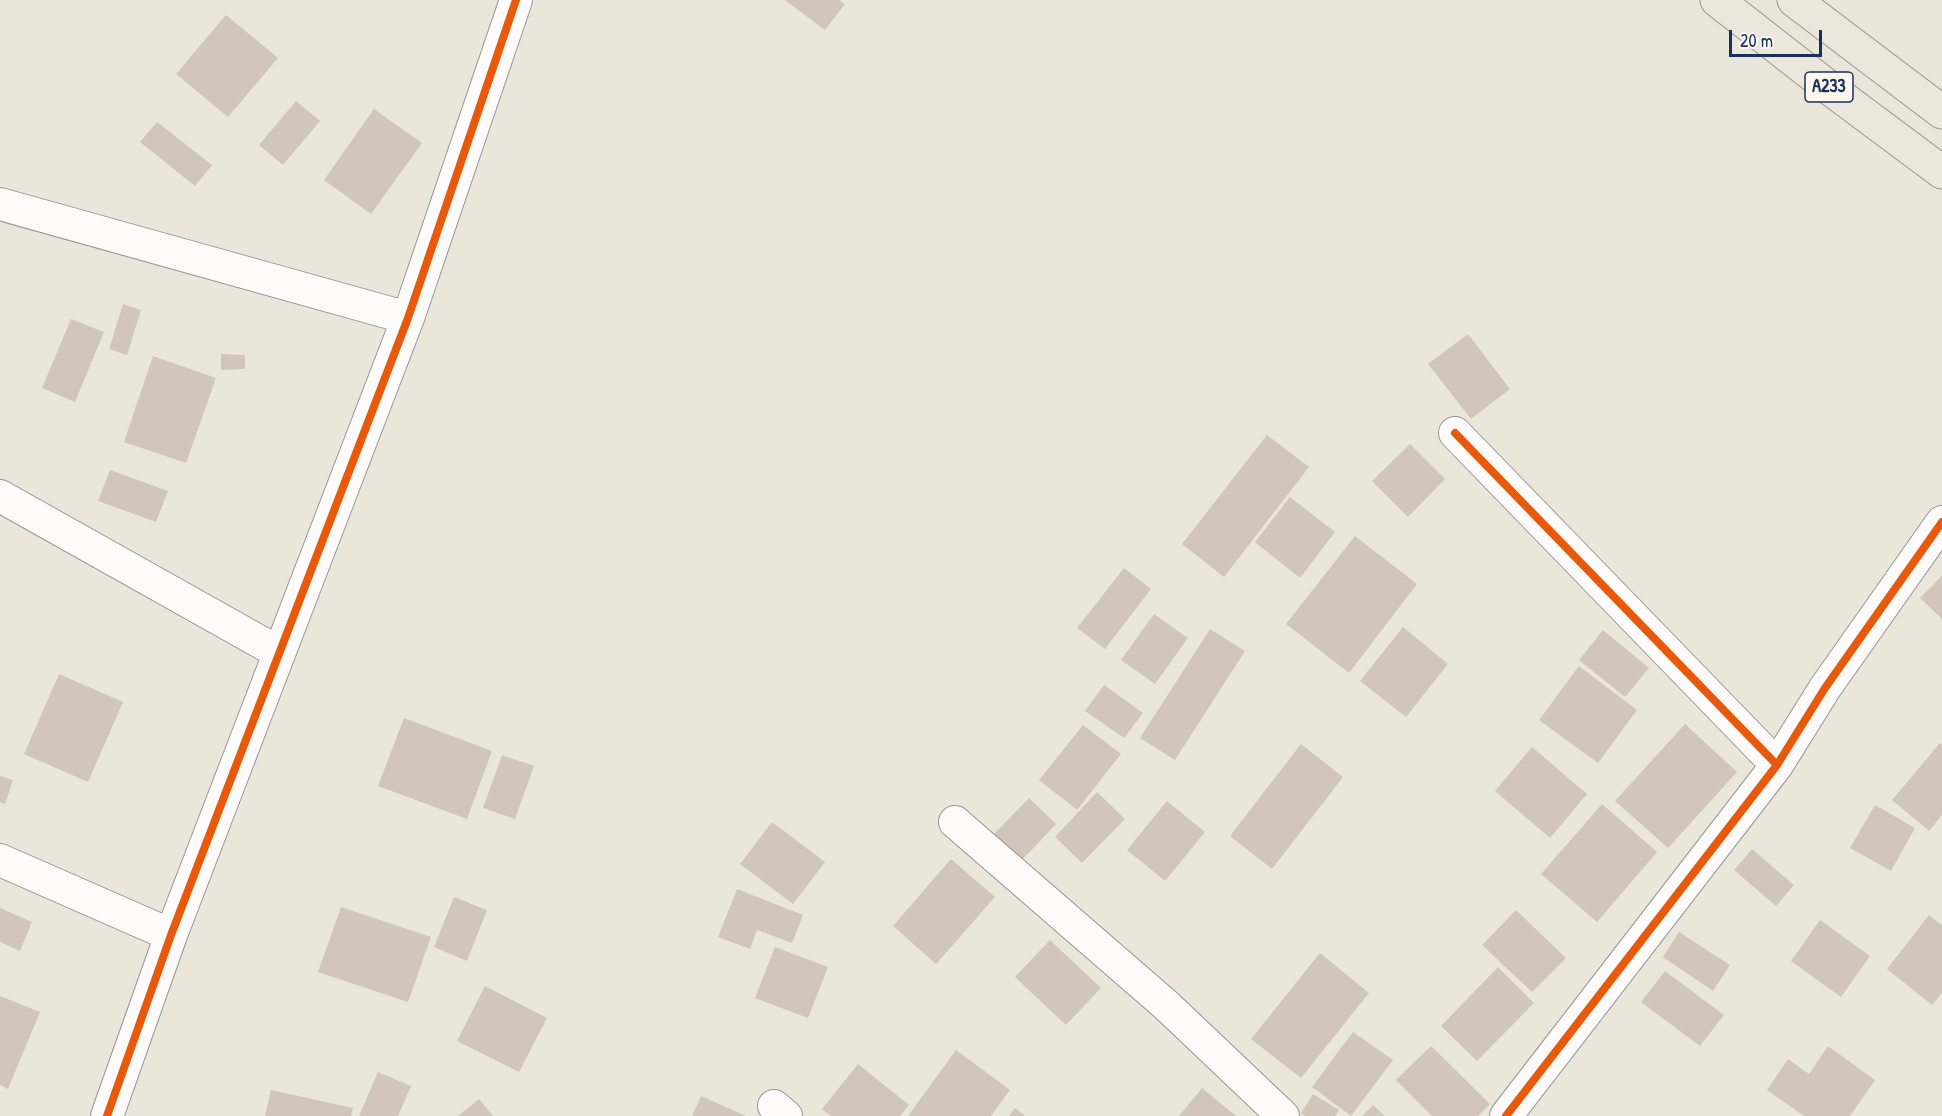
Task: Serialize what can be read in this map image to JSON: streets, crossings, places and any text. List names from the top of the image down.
{
  "streets": {
    "highway": ["A233"]
  },
  "scale_bar": "20 m"
}
